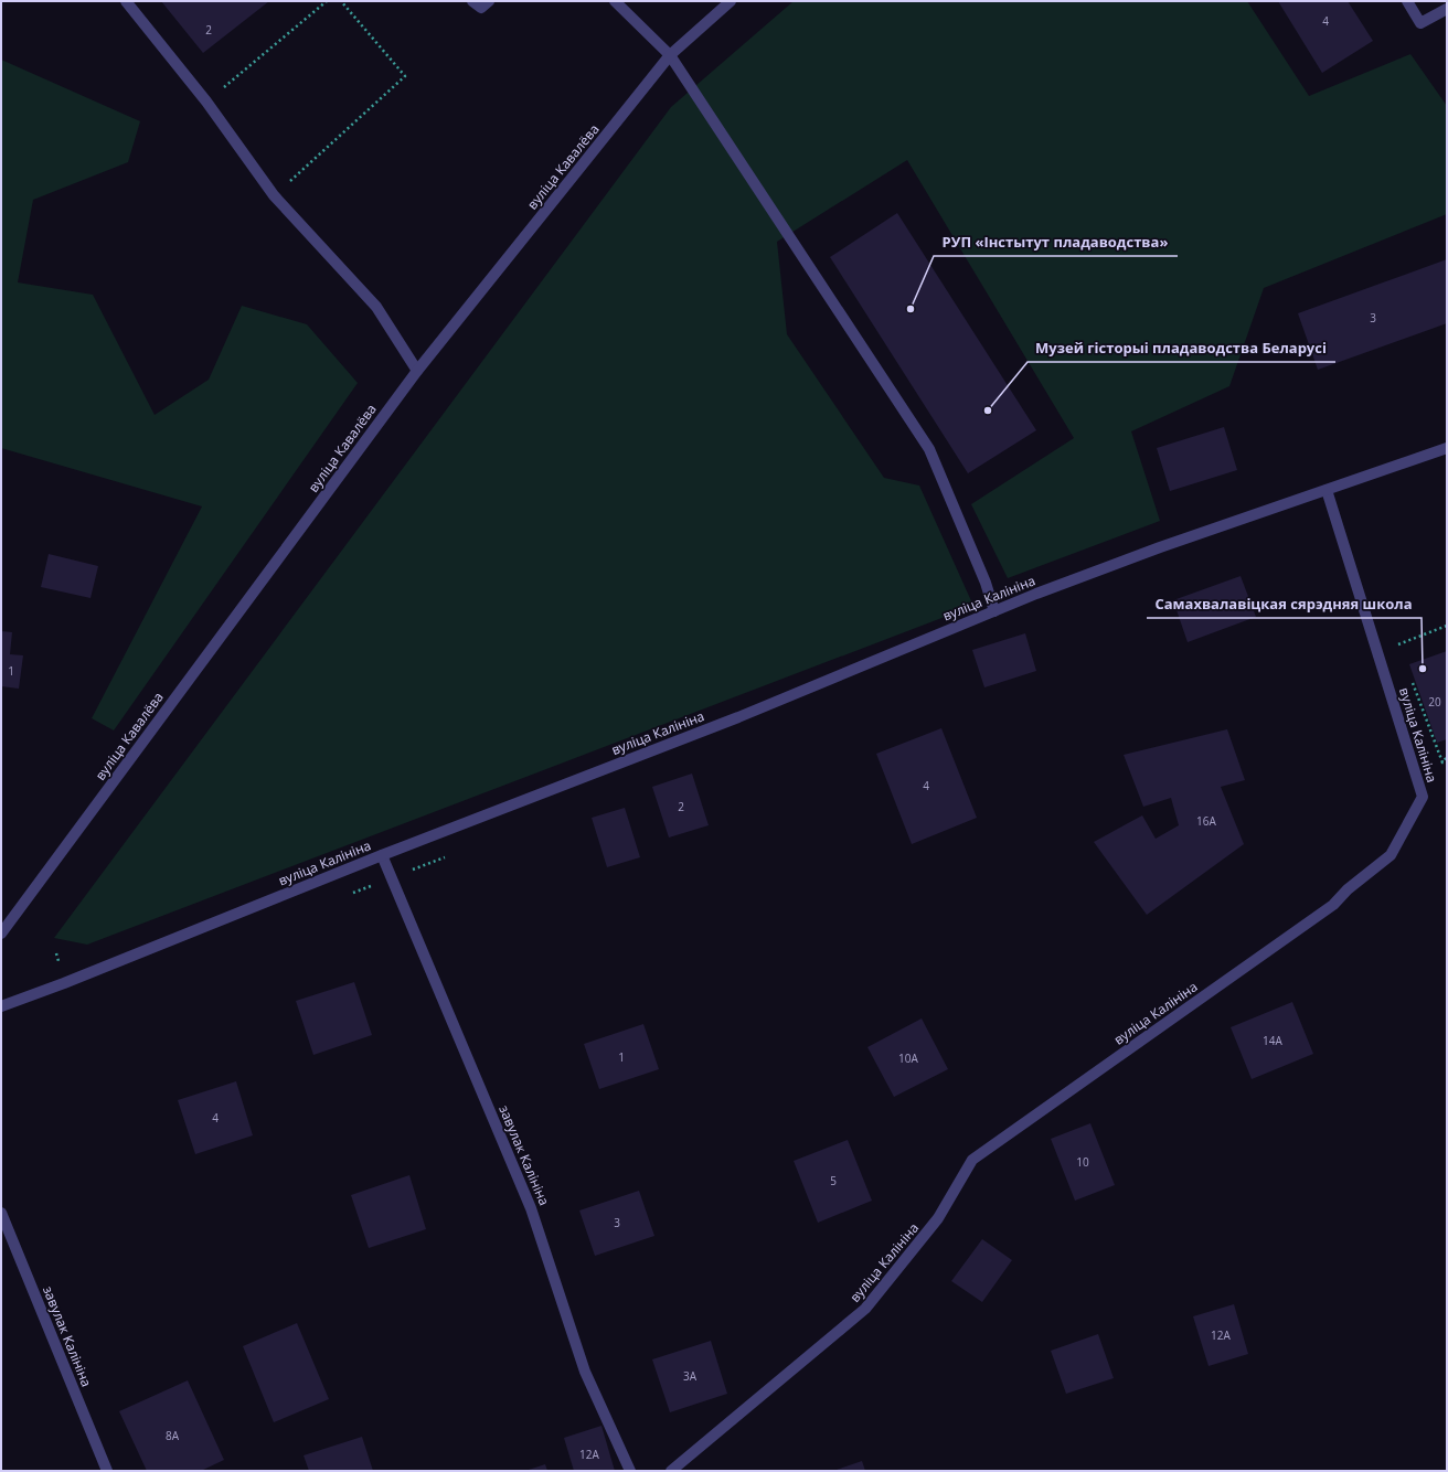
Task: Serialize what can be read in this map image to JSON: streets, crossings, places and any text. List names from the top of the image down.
{
  "streets": {
    "street": ["вуліца Кавалёва", "вуліца Калініна", "завулак Калініна"]
  },
  "crossings": [
    ["вуліца Калініна", "завулак Калініна"]
  ],
  "places": ["РУП «Інстытут пладаводства»", "Музей гісторыі пладаводства Беларусі", "Самахвалавіцкая сярэдняя школа"],
  "house_numbers": [
    "4",
    "2",
    "3",
    "1",
    "20",
    "4",
    "2",
    "16А",
    "14А",
    "1",
    "10А",
    "4",
    "10",
    "5",
    "3",
    "12А",
    "3А",
    "8А",
    "12А"
  ]
}
